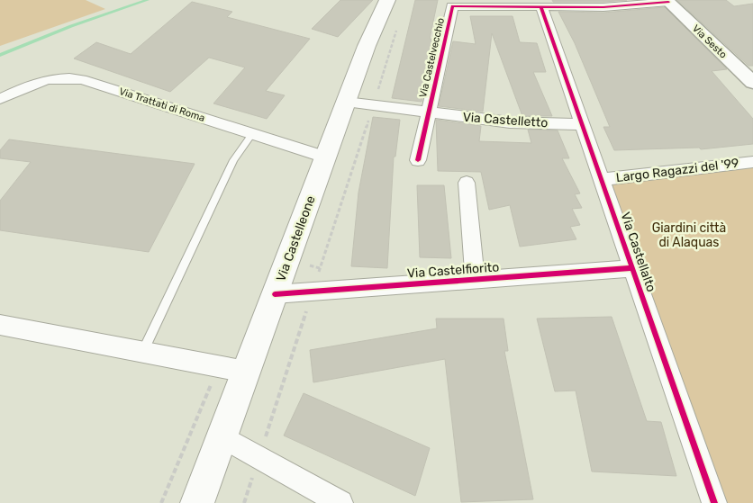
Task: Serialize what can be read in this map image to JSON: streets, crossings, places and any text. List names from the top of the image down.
{
  "streets": {
    "main road": ["Via Castelleone"],
    "street": [
      "Via Sesto",
      "Via Castelvecchio",
      "Via Trattati di Roma",
      "Via Castelletto",
      "Largo Ragazzi del '99",
      "Via Castellalto",
      "Via Castelfiorito"
    ]
  },
  "crossings": [
    ["Via Sesto", "Via Castelvecchio"],
    ["Via Castelvecchio", "Via Castelletto"],
    ["Via Castelvecchio", "Via Castellalto"],
    ["Via Trattati di Roma", "Via Castelleone"],
    ["Via Castelletto", "Via Castelleone"],
    ["Via Castelletto", "Via Castellalto"],
    ["Largo Ragazzi del '99", "Via Castellalto"],
    ["Via Castelleone", "Via Castelfiorito"],
    ["Via Castellalto", "Via Castelfiorito"]
  ],
  "parks": ["Giardini città di Alaquas"]
}
